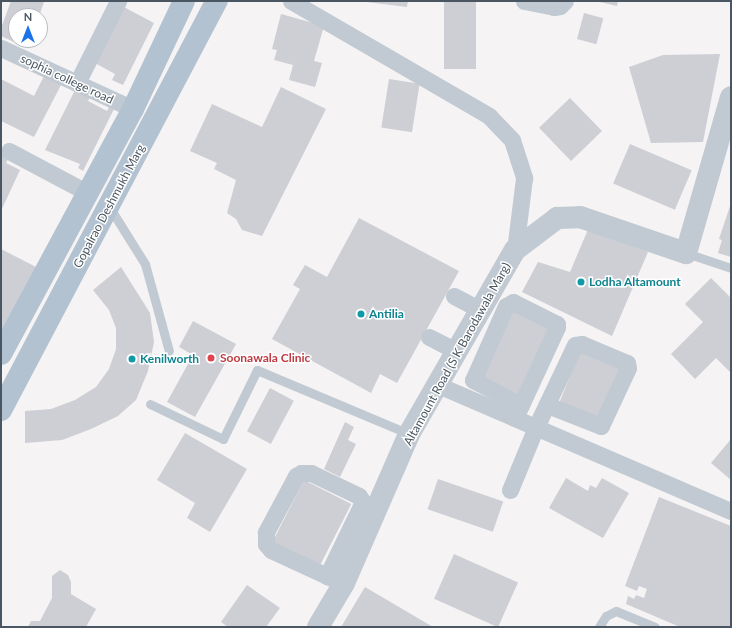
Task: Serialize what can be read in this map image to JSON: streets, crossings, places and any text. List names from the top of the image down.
{
  "streets": {
    "main road": ["Gopalrao Deshmukh Marg"],
    "street": ["sophia college road", "Altamount Road (S K Barodawala Marg)"]
  },
  "crossings": [
    ["sophia college road", "Gopalrao Deshmukh Marg"]
  ],
  "places": [
    "Lodha Altamount",
    "Antilia",
    "Soonawala Clinic",
    "Kenilworth"
  ],
  "north": "top"
}
